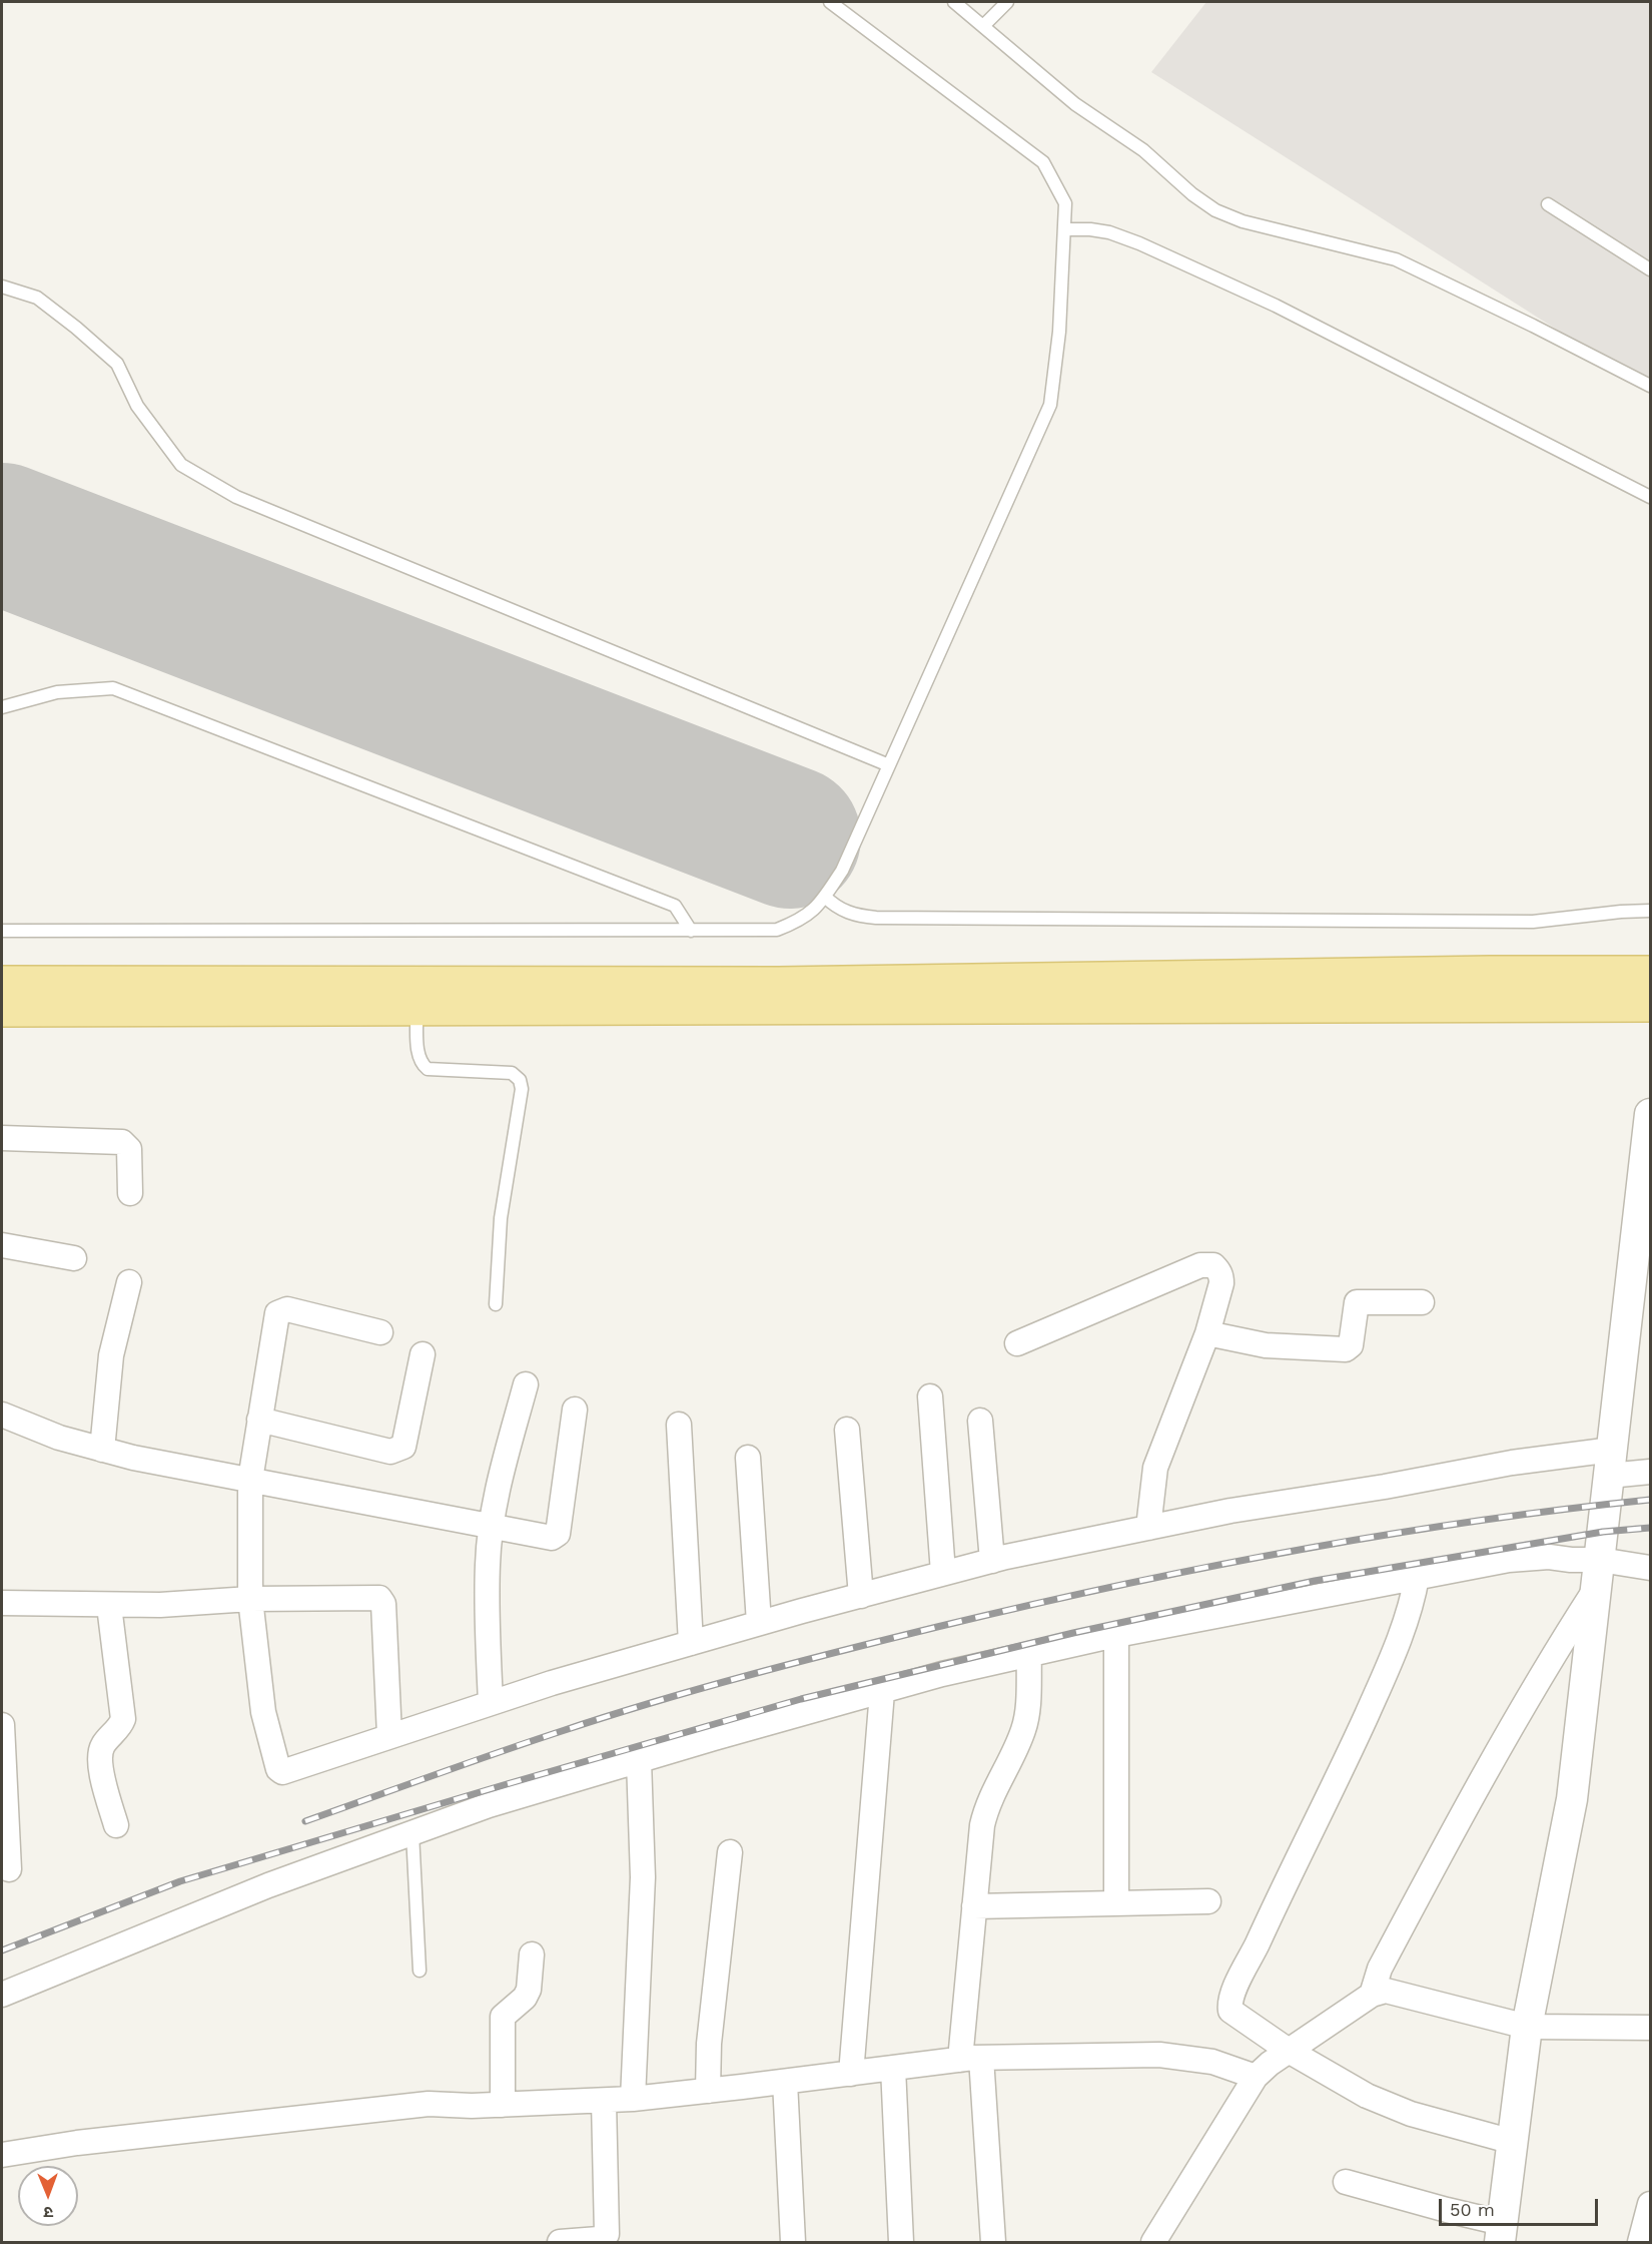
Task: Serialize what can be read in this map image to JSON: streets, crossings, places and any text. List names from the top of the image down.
{
  "scale_bar": "50 m",
  "north": "bottom"
}
